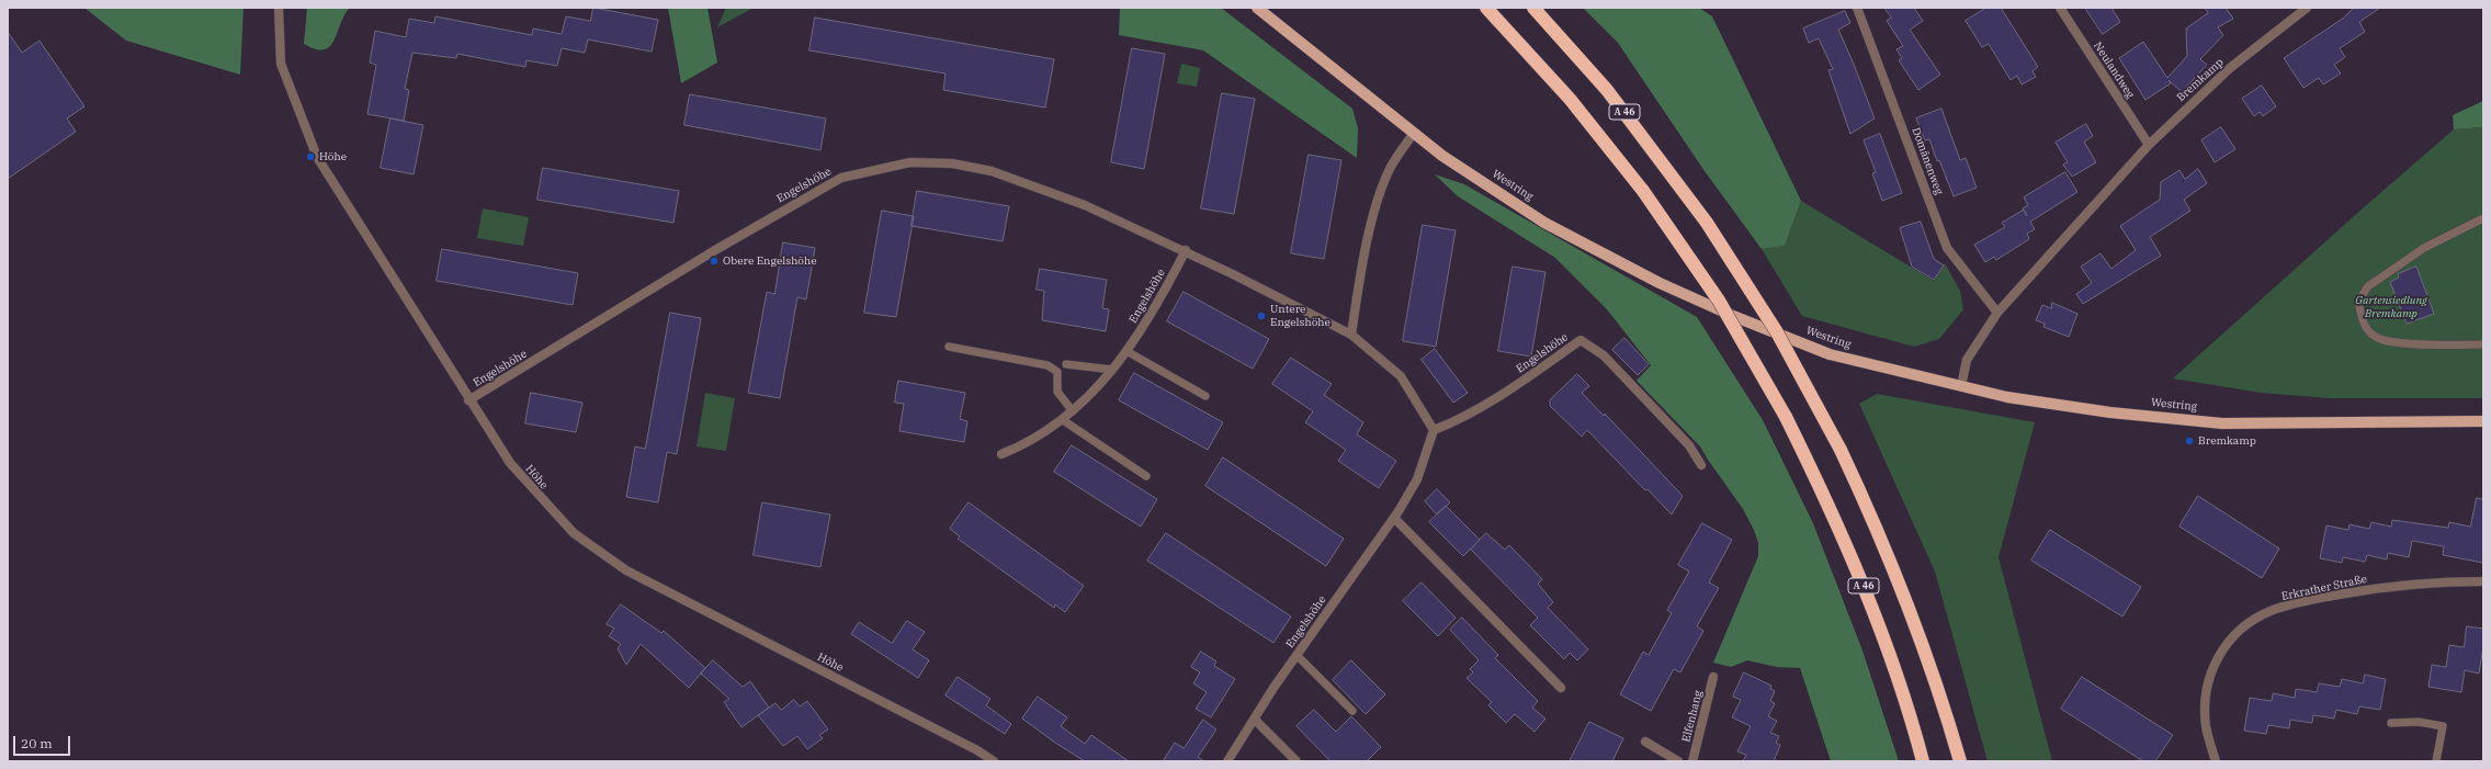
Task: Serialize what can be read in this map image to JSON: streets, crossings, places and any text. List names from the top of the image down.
{
  "streets": {
    "highway": ["A 46"],
    "main road": ["Westring"],
    "street": [
      "Neulandweg",
      "Bremkamp",
      "Domänenweg",
      "Engelshöhe",
      "Höhe",
      "Erkrather Straße",
      "Elfenhang"
    ]
  },
  "crossings": [
    ["Neulandweg", "Bremkamp"],
    ["Bremkamp", "Domänenweg"],
    ["Bremkamp", "Westring"],
    ["Engelshöhe", "Höhe"]
  ],
  "parks": ["Gartensiedlung Bremkamp"],
  "places": [
    "Höhe",
    "Obere Engelshöhe",
    "Untere Engelshöhe",
    "Bremkamp"
  ],
  "scale_bar": "20 m"
}
